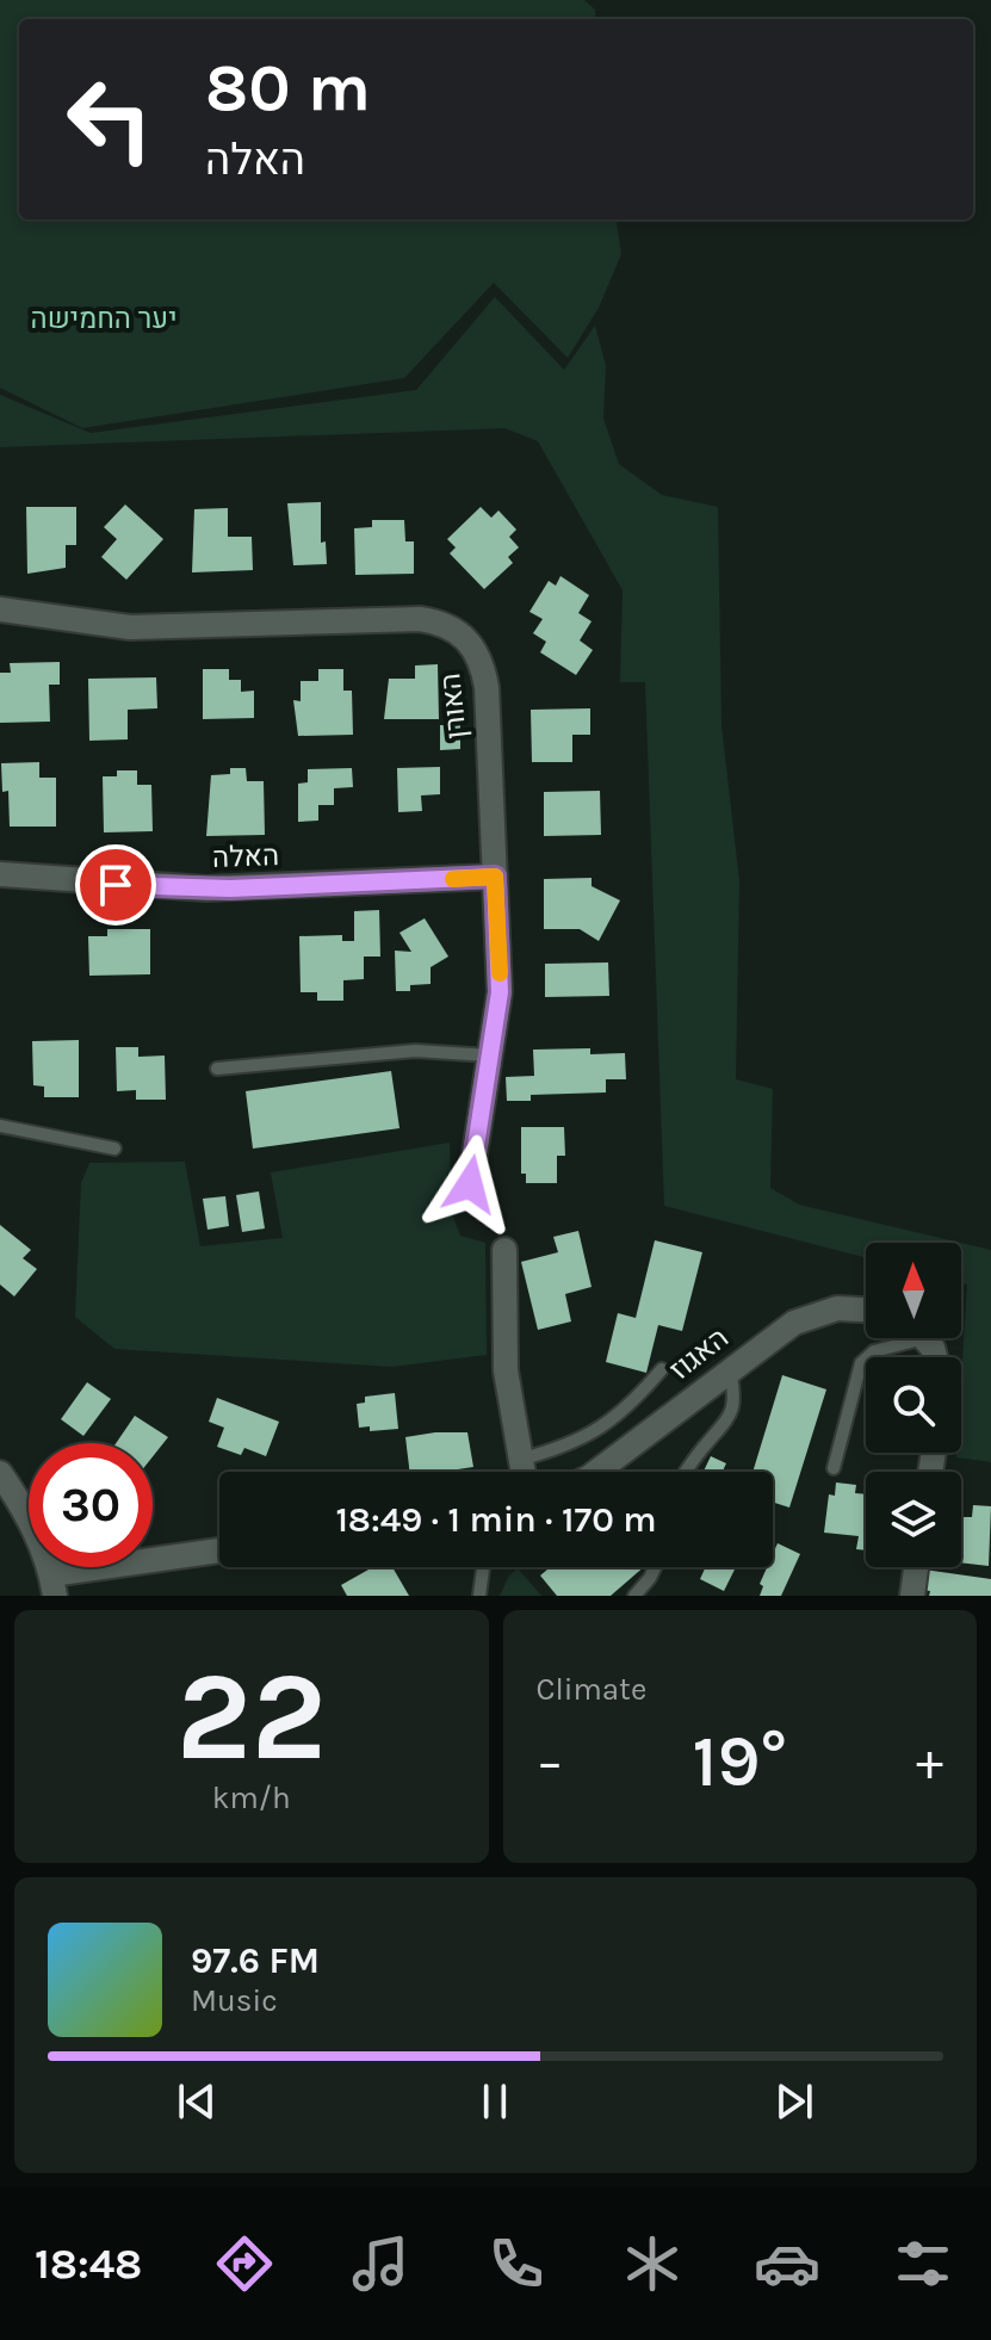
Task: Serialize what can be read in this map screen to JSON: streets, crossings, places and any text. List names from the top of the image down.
{
  "streets": {
    "street": ["האורן", "האלה", "האגוז"]
  },
  "crossings": [
    ["האורן", "האלה"]
  ],
  "parks": ["יער החמישה"],
  "north": "top",
  "page": {
    "turn": ["80 m", "האלה"],
    "limit": "30",
    "trip": "18:49 · 1 min · 170 m",
    "tile": [
      ["22", "km/h"],
      "Climate"
    ],
    "heat": ["−", "19°", "+"],
    "song": ["97.6 FM", "Music"],
    "tabs": "18:48"
  }
}
